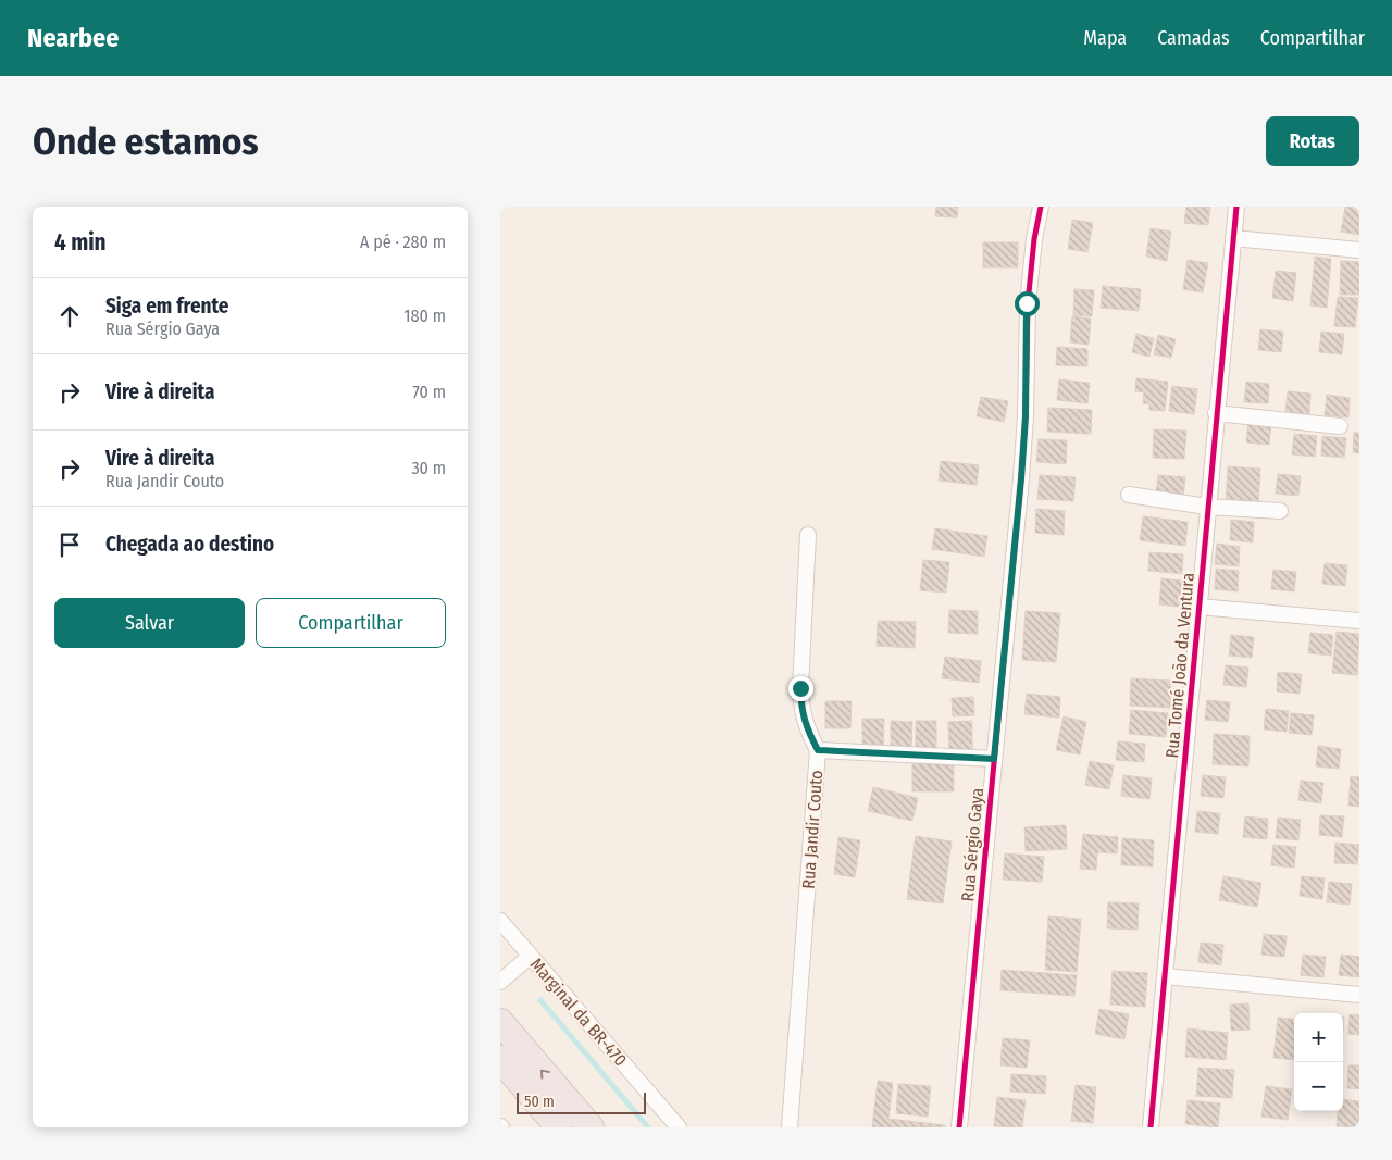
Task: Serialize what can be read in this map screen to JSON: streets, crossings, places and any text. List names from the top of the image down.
{
  "streets": {
    "street": [
      "Rua Tomé João da Ventura",
      "Rua Jandir Couto",
      "Rua Sérgio Gaya",
      "Marginal da BR-470"
    ]
  },
  "scale_bar": "50 m",
  "page": {
    "header": "Nearbee",
    "nav": ["Mapa", "Camadas", "Compartilhar"],
    "buttons": [
      "Rotas",
      ["Salvar", "Compartilhar"]
    ],
    "title": "Onde estamos",
    "heading": ["4 min", "A pé · 280 m"],
    "list": [
      ["Siga em frente", "Rua Sérgio Gaya", "180 m"],
      ["Vire à direita", "70 m"],
      ["Vire à direita", "Rua Jandir Couto", "30 m"],
      "Chegada ao destino"
    ],
    "map_buttons": ["+", "−"],
    "scale": "50 m"
  }
}
